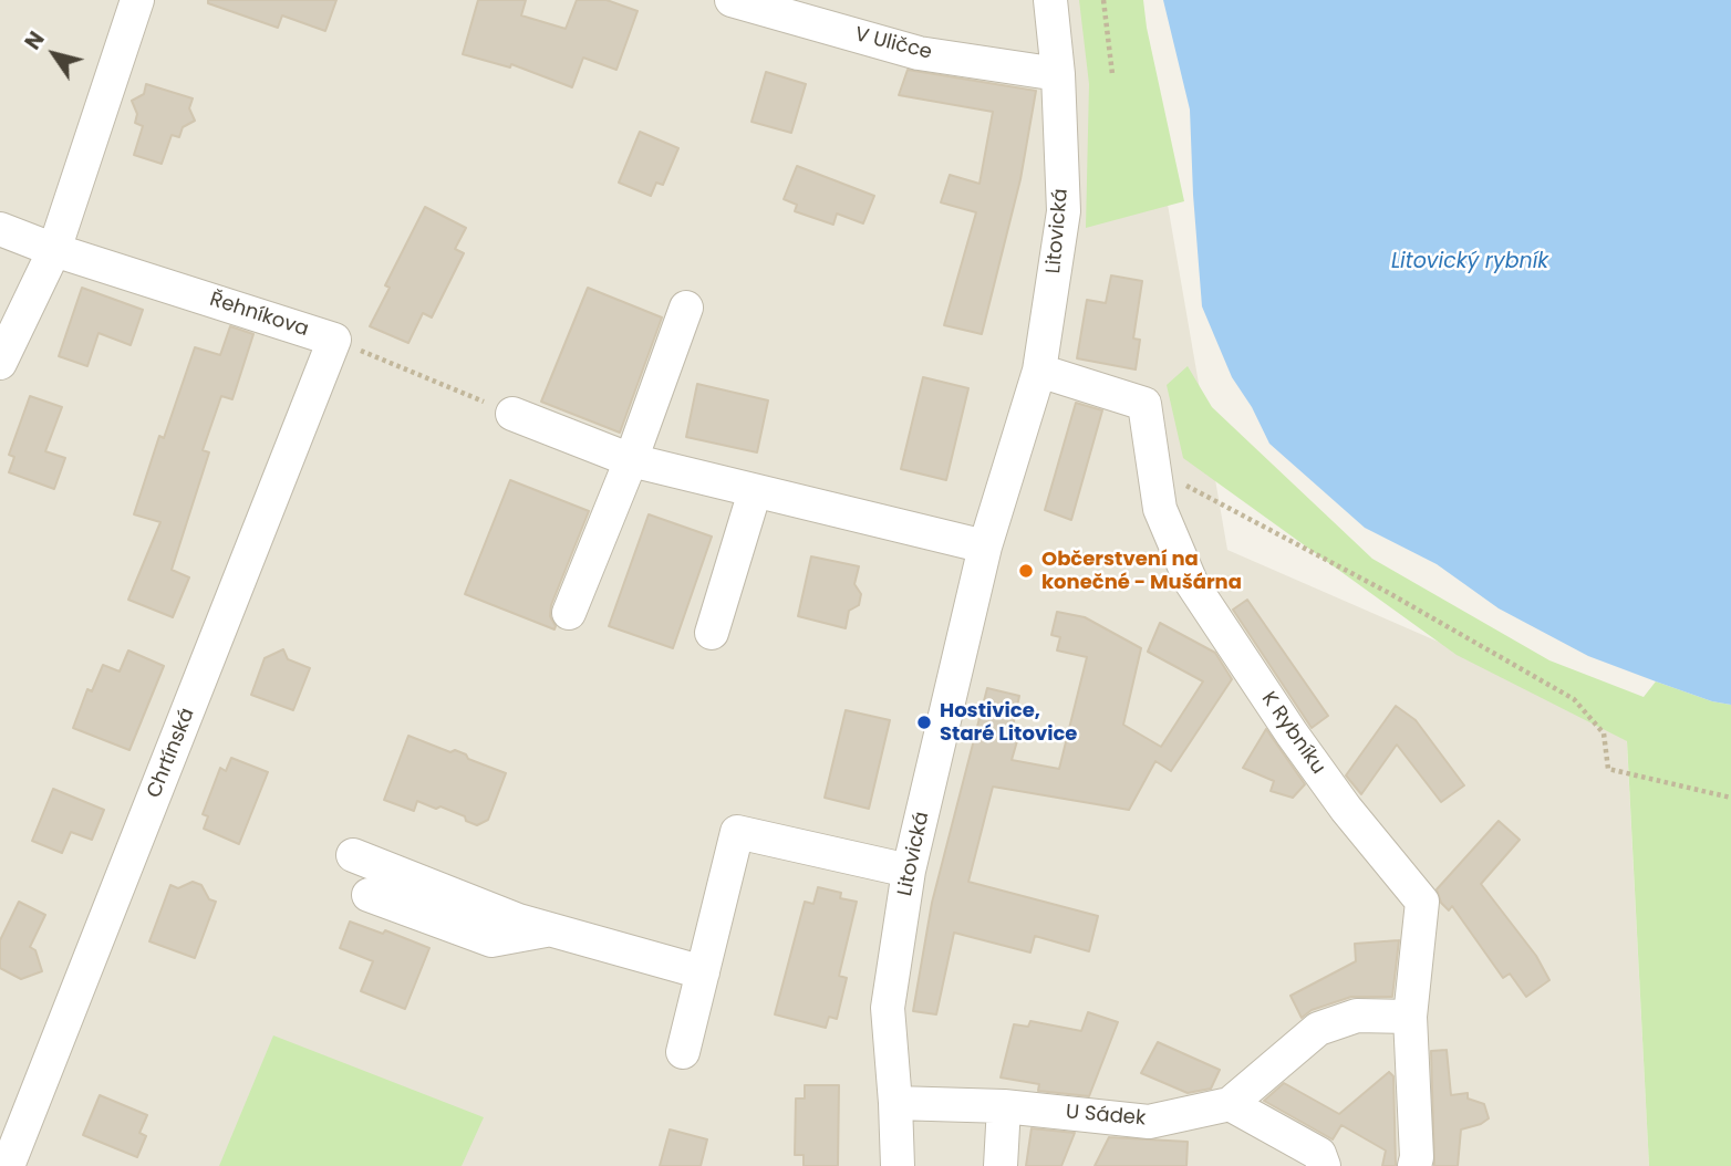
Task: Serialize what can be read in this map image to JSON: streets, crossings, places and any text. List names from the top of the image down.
{
  "streets": {
    "street": [
      "V Uličce",
      "Litovická",
      "Řehníkova",
      "K Rybníku",
      "Chrtínská",
      "U Sádek"
    ]
  },
  "crossings": [
    ["V Uličce", "Litovická"],
    ["Litovická", "K Rybníku"],
    ["Litovická", "U Sádek"],
    ["Řehníkova", "Chrtínská"]
  ],
  "water": ["Litovický rybník"],
  "places": ["Občerstvení na konečné - Mušárna", "Hostivice, Staré Litovice"],
  "north": "top left"
}
